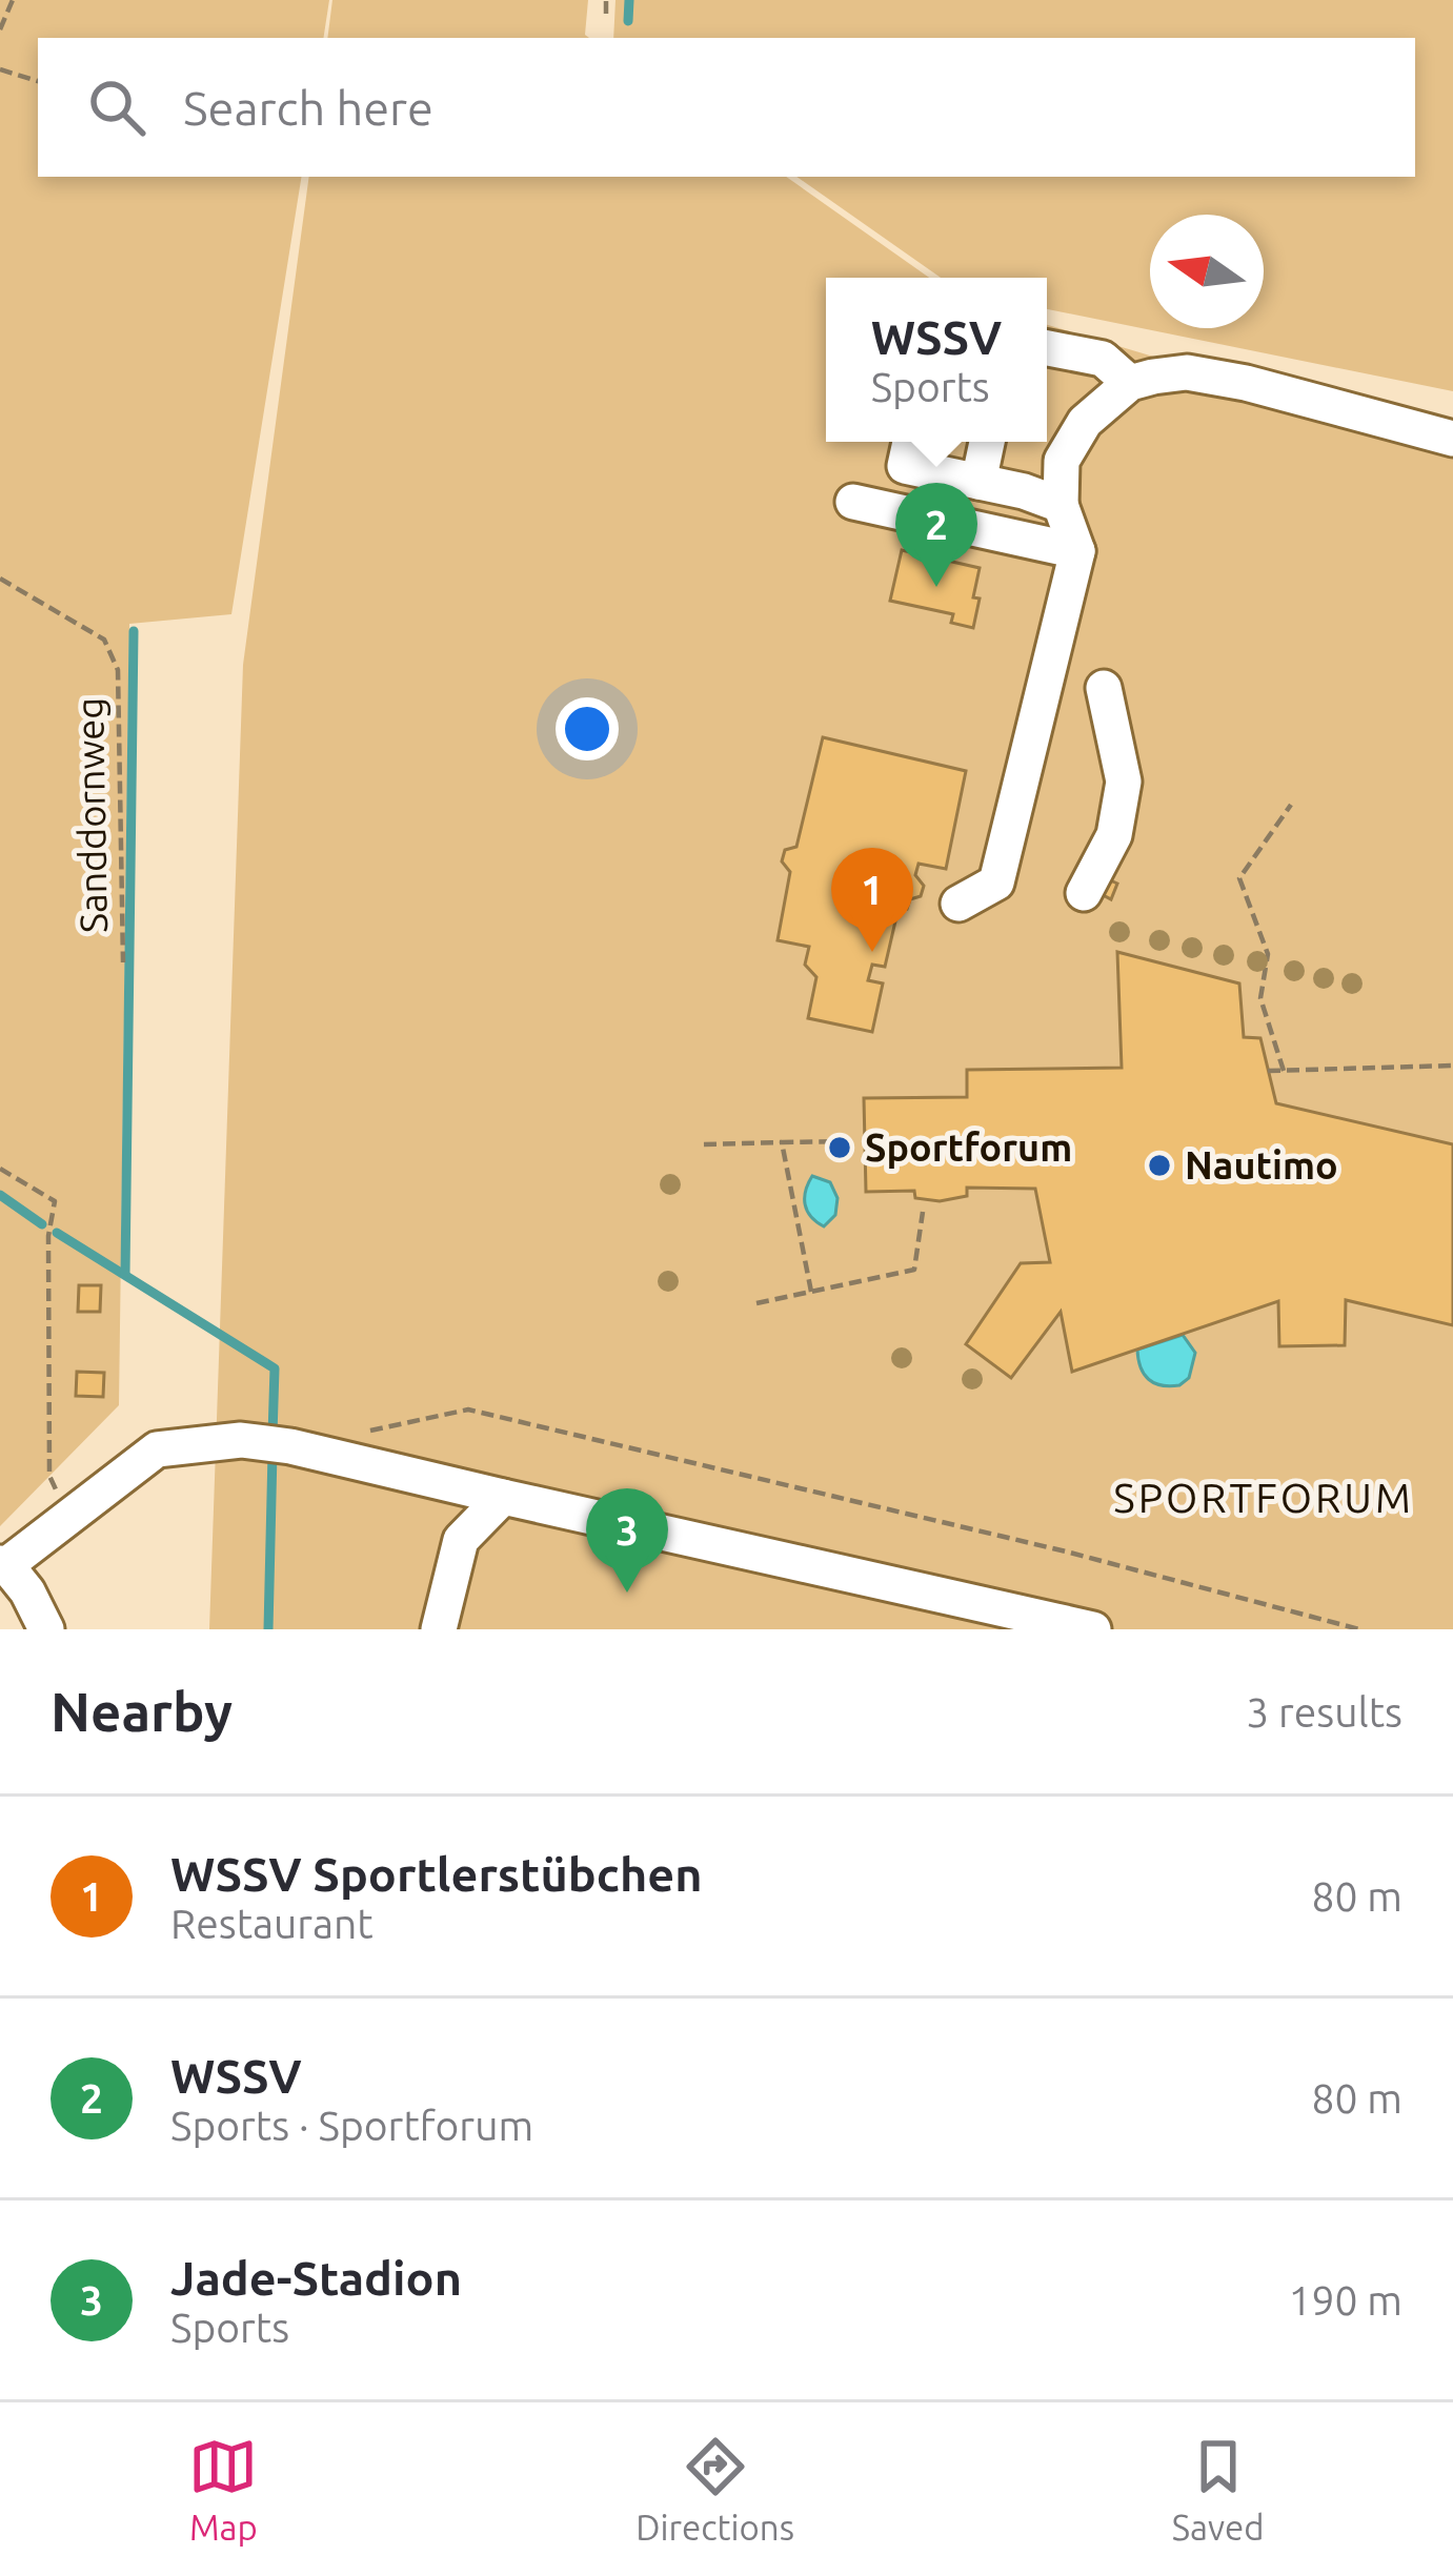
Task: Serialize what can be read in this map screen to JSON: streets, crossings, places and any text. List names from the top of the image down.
{
  "streets": {
    "path": ["Sanddornweg"]
  },
  "districts": ["SPORTFORUM"],
  "places": ["Sportforum", "Nautimo"],
  "north": "left",
  "page": {
    "search": "Search here",
    "popup": ["WSSV", "Sports"],
    "pins": ["2", "1", "3"],
    "heading": ["Nearby", "3 results"],
    "list": [
      {
        "mark": "1",
        "name": "WSSV Sportlerstübchen",
        "note": "Restaurant",
        "value": "80 m"
      },
      {
        "mark": "2",
        "name": "WSSV",
        "note": "Sports · Sportforum",
        "value": "80 m"
      },
      {
        "mark": "3",
        "name": "Jade-Stadion",
        "note": "Sports",
        "value": "190 m"
      }
    ],
    "nav": ["Map", "Directions", "Saved"]
  }
}
